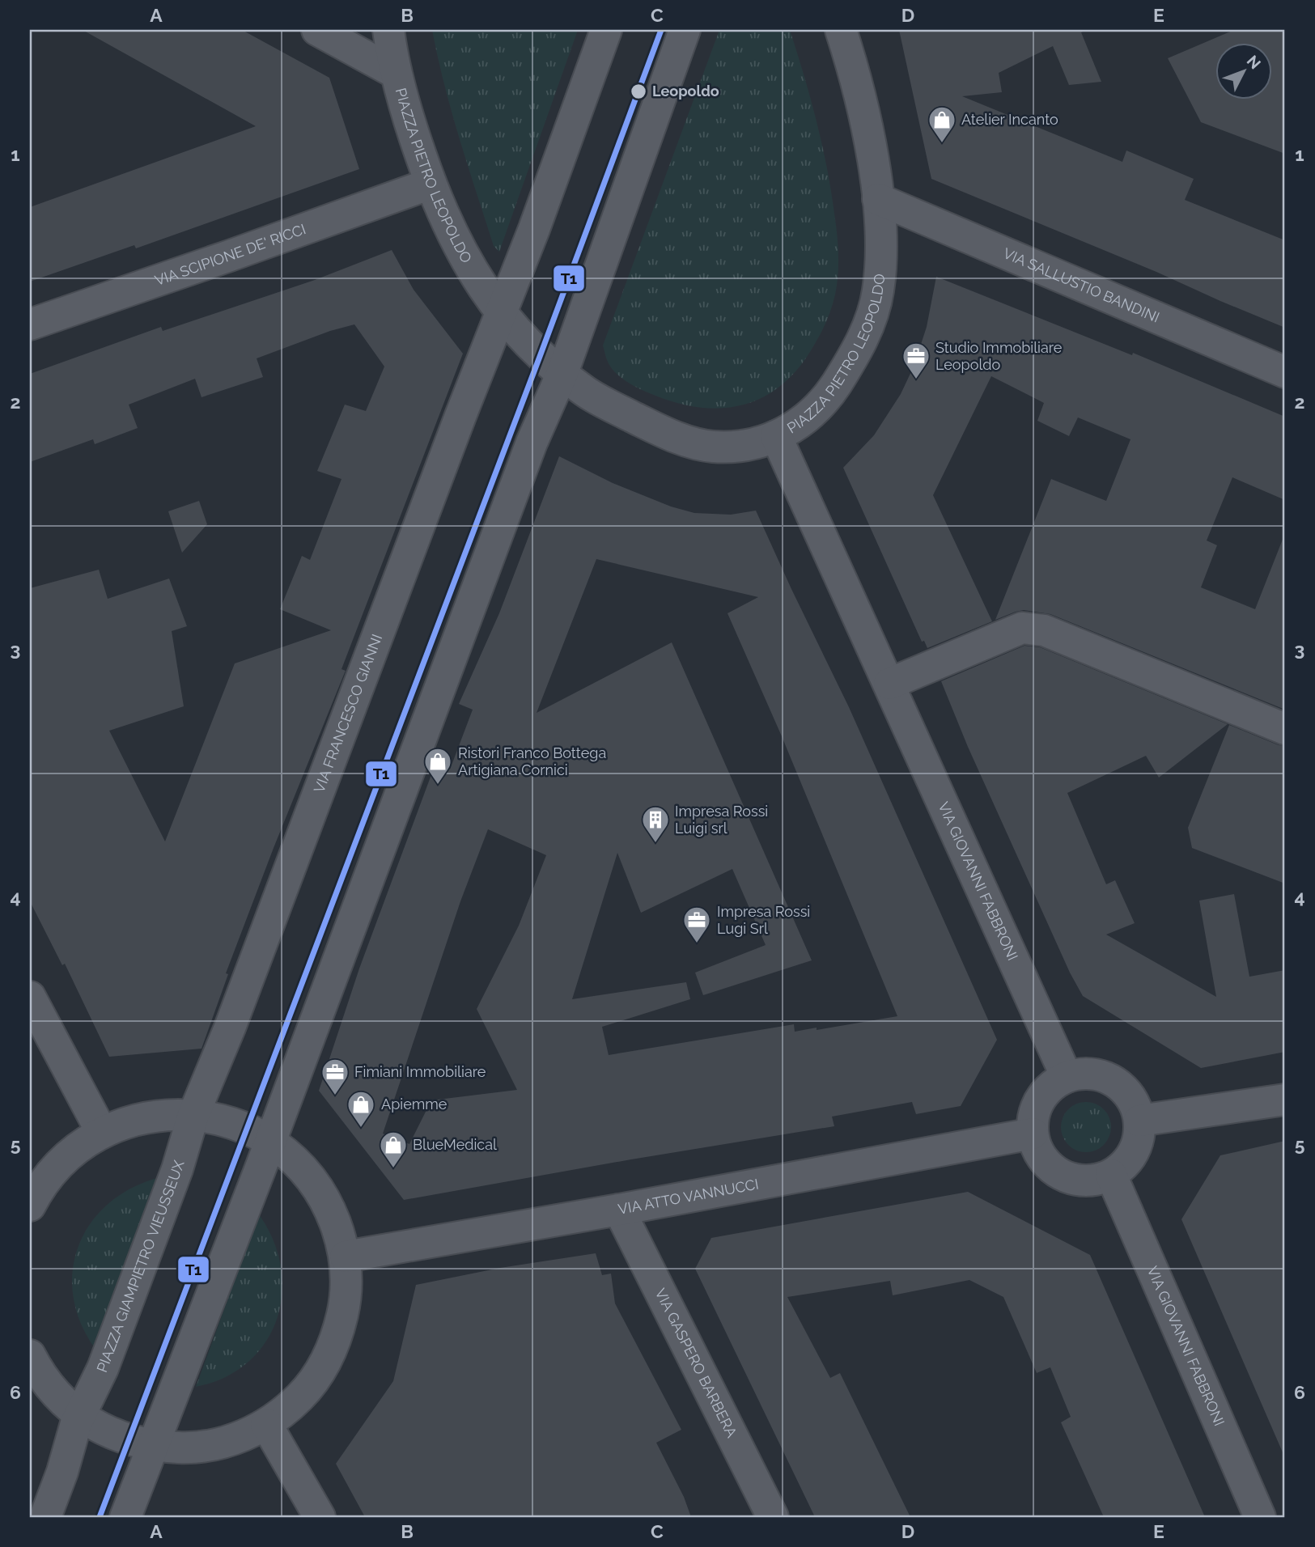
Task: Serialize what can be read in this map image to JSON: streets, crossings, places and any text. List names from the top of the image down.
{
  "streets": {
    "street": [
      "PIAZZA PIETRO LEOPOLDO",
      "VIA SCIPIONE DE' RICCI",
      "VIA SALLUSTIO BANDINI",
      "VIA FRANCESCO GIANNI",
      "VIA GIOVANNI FABBRONI",
      "VIA ATTO VANNUCCI",
      "PIAZZA GIAMPIETRO VIEUSSEUX",
      "VIA GASPERO BARBERA"
    ]
  },
  "crossings": [
    ["PIAZZA PIETRO LEOPOLDO", "VIA SCIPIONE DE' RICCI"],
    ["PIAZZA PIETRO LEOPOLDO", "VIA SALLUSTIO BANDINI"],
    ["PIAZZA PIETRO LEOPOLDO", "VIA FRANCESCO GIANNI"],
    ["PIAZZA PIETRO LEOPOLDO", "VIA GIOVANNI FABBRONI"],
    ["VIA FRANCESCO GIANNI", "PIAZZA GIAMPIETRO VIEUSSEUX"],
    ["VIA GIOVANNI FABBRONI", "VIA ATTO VANNUCCI"],
    ["VIA ATTO VANNUCCI", "VIA GASPERO BARBERA"]
  ],
  "places": {
    "other": ["Leopoldo"],
    "shop": [
      "Atelier Incanto",
      "Ristori Franco Bottega Artigiana Cornici",
      "Apiemme",
      "BlueMedical"
    ],
    "office": ["Studio Immobiliare Leopoldo", "Impresa Rossi Lugi Srl", "Fimiani Immobiliare"],
    "building": ["Impresa Rossi Luigi srl"]
  },
  "lines": ["transit line T1"],
  "north": "top right",
  "grid": {
    "columns": [
      "A",
      "B",
      "C",
      "D",
      "E"
    ],
    "rows": [
      "1",
      "2",
      "3",
      "4",
      "5",
      "6"
    ]
  }
}
